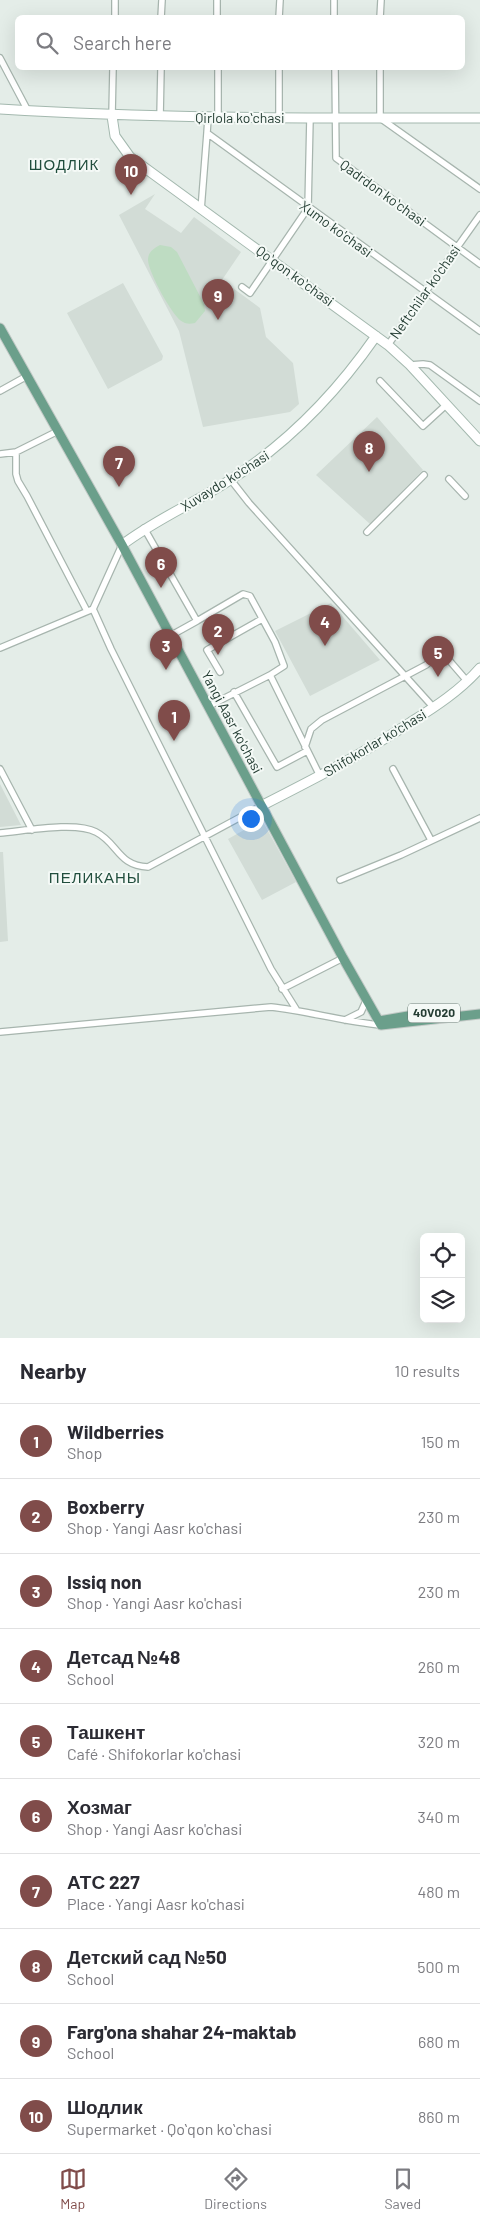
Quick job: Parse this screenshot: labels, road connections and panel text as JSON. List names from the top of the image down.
{
  "streets": {
    "main road": ["Yangi Aasr ko'chasi", "40V020"],
    "street": [
      "Qirlola koʻchasi",
      "Qadrdon koʻchasi",
      "Xumo ko'chasi",
      "Qoʻqon koʻchasi",
      "Neftchilar ko'chasi",
      "Xuvaydo ko'chasi",
      "Shifokorlar ko'chasi"
    ]
  },
  "crossings": [
    ["Qirlola koʻchasi", "Qadrdon koʻchasi"],
    ["Qirlola koʻchasi", "Qoʻqon koʻchasi"],
    ["Qadrdon koʻchasi", "Neftchilar ko'chasi"],
    ["Xumo ko'chasi", "Neftchilar ko'chasi"],
    ["Qoʻqon koʻchasi", "Neftchilar ko'chasi"],
    ["Qoʻqon koʻchasi", "Xuvaydo ko'chasi"],
    ["Xuvaydo ko'chasi", "Yangi Aasr ko'chasi"],
    ["Yangi Aasr ko'chasi", "Shifokorlar ko'chasi"],
    ["Yangi Aasr ko'chasi", "40V020"]
  ],
  "districts": ["ШОДЛИК", "ПЕЛИКАНЫ"],
  "page": {
    "search": "Search here",
    "pins": [
      "10",
      "9",
      "8",
      "7",
      "6",
      "4",
      "2",
      "3",
      "5",
      "1"
    ],
    "heading": ["Nearby", "10 results"],
    "list": [
      {
        "mark": "1",
        "name": "Wildberries",
        "note": "Shop",
        "value": "150 m"
      },
      {
        "mark": "2",
        "name": "Boxberry",
        "note": "Shop · Yangi Aasr ko'chasi",
        "value": "230 m"
      },
      {
        "mark": "3",
        "name": "Issiq non",
        "note": "Shop · Yangi Aasr ko'chasi",
        "value": "230 m"
      },
      {
        "mark": "4",
        "name": "Детсад №48",
        "note": "School",
        "value": "260 m"
      },
      {
        "mark": "5",
        "name": "Ташкент",
        "note": "Café · Shifokorlar ko'chasi",
        "value": "320 m"
      },
      {
        "mark": "6",
        "name": "Хозмаг",
        "note": "Shop · Yangi Aasr ko'chasi",
        "value": "340 m"
      },
      {
        "mark": "7",
        "name": "АТС 227",
        "note": "Place · Yangi Aasr ko'chasi",
        "value": "480 m"
      },
      {
        "mark": "8",
        "name": "Детский сад №50",
        "note": "School",
        "value": "500 m"
      },
      {
        "mark": "9",
        "name": "Farg'ona shahar 24-maktab",
        "note": "School",
        "value": "680 m"
      },
      {
        "mark": "10",
        "name": "Шодлик",
        "note": "Supermarket · Qoʻqon koʻchasi",
        "value": "860 m"
      }
    ],
    "nav": ["Map", "Directions", "Saved"]
  }
}
